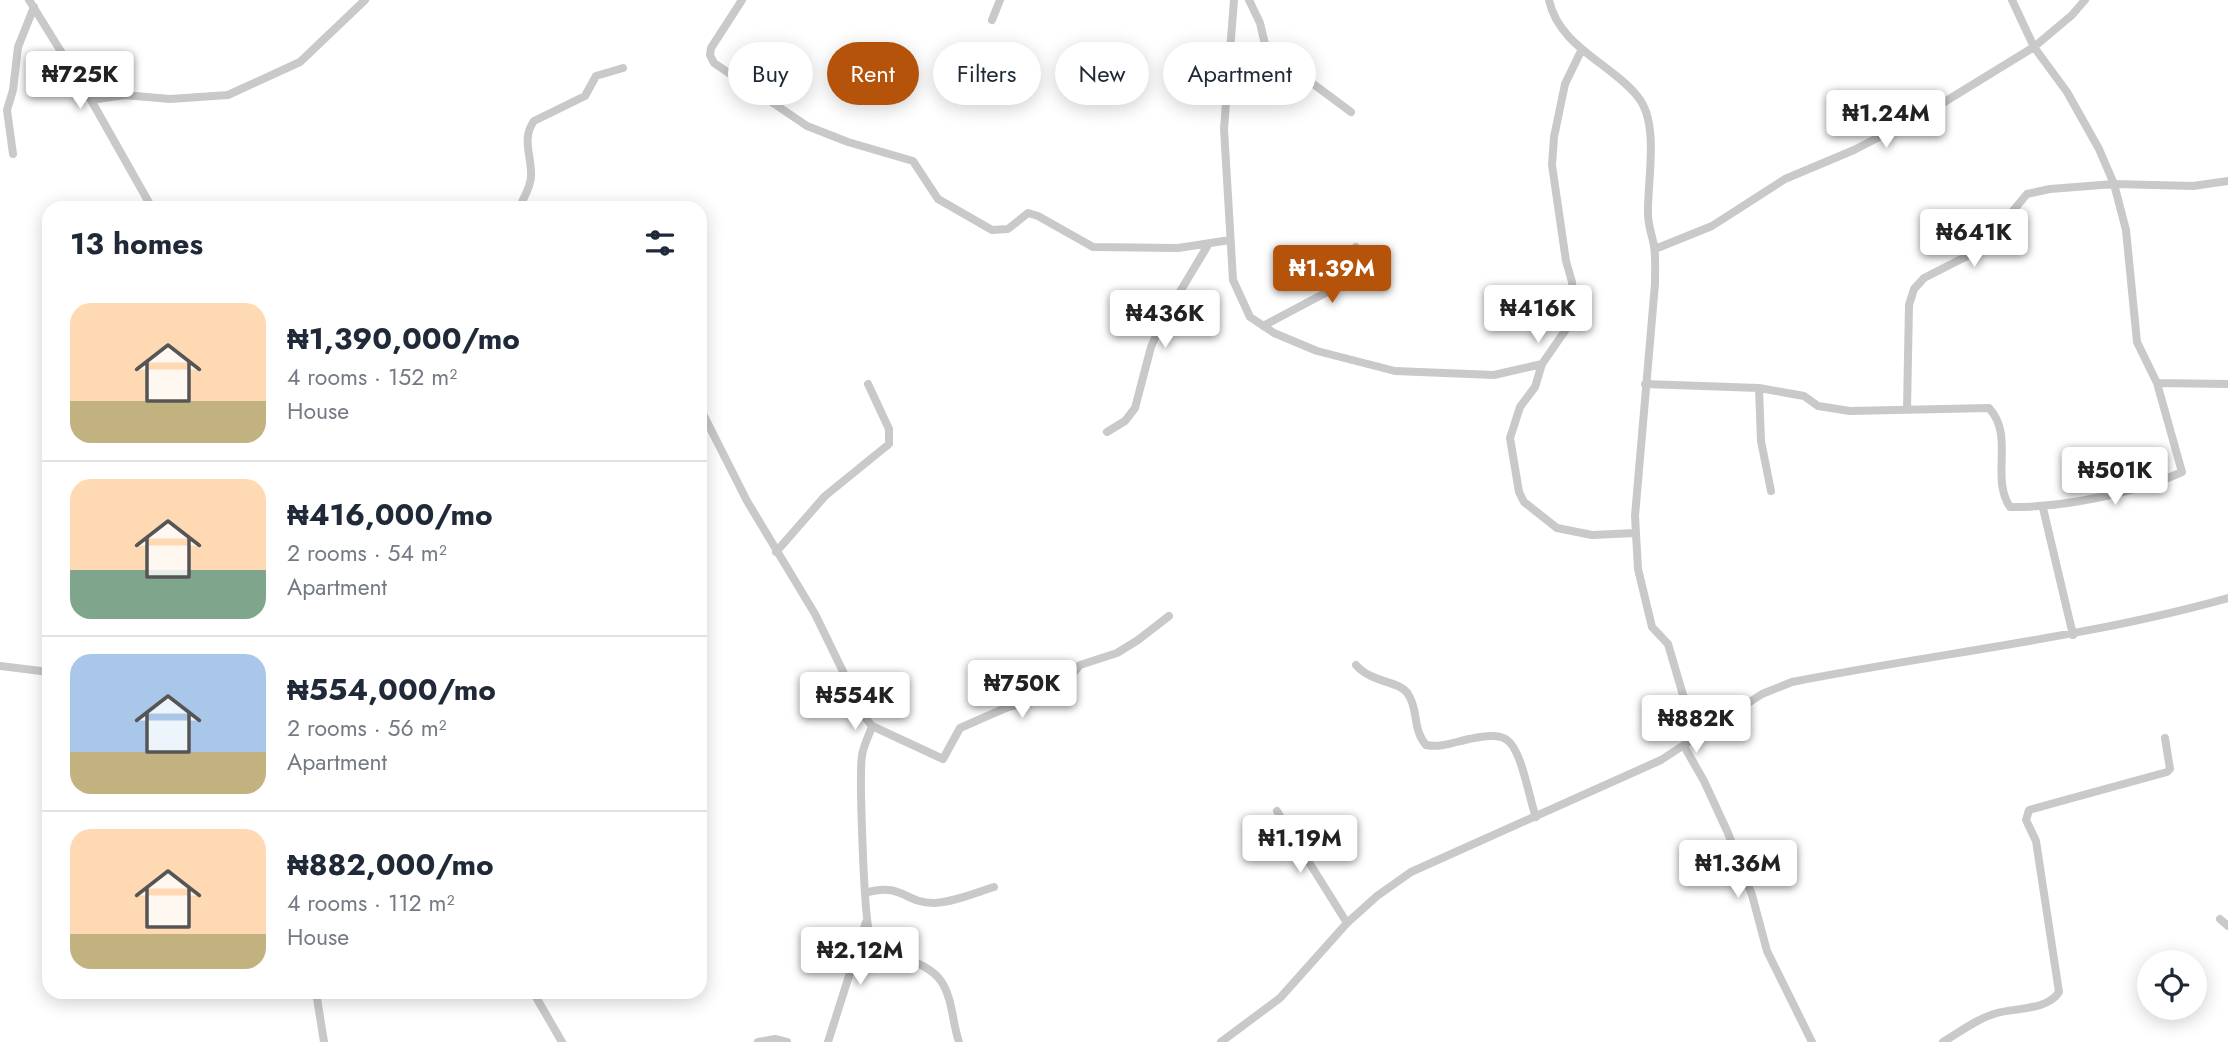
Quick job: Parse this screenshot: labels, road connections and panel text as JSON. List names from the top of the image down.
{
  "page": {
    "chip": [
      "Buy",
      "Rent",
      "Filters",
      "New",
      "Apartment"
    ],
    "price": [
      "₦725K",
      "₦1.24M",
      "₦641K",
      "₦1.39M",
      "₦416K",
      "₦436K",
      "₦501K",
      "₦750K",
      "₦554K",
      "₦882K",
      "₦1.19M",
      "₦1.36M",
      "₦2.12M"
    ],
    "heading": "13 homes",
    "list": [
      {
        "name": "₦1,390,000/mo",
        "note": "4 rooms · 152 m² · House"
      },
      {
        "name": "₦416,000/mo",
        "note": "2 rooms · 54 m² · Apartment"
      },
      {
        "name": "₦554,000/mo",
        "note": "2 rooms · 56 m² · Apartment"
      },
      {
        "name": "₦882,000/mo",
        "note": "4 rooms · 112 m² · House"
      }
    ]
  }
}
